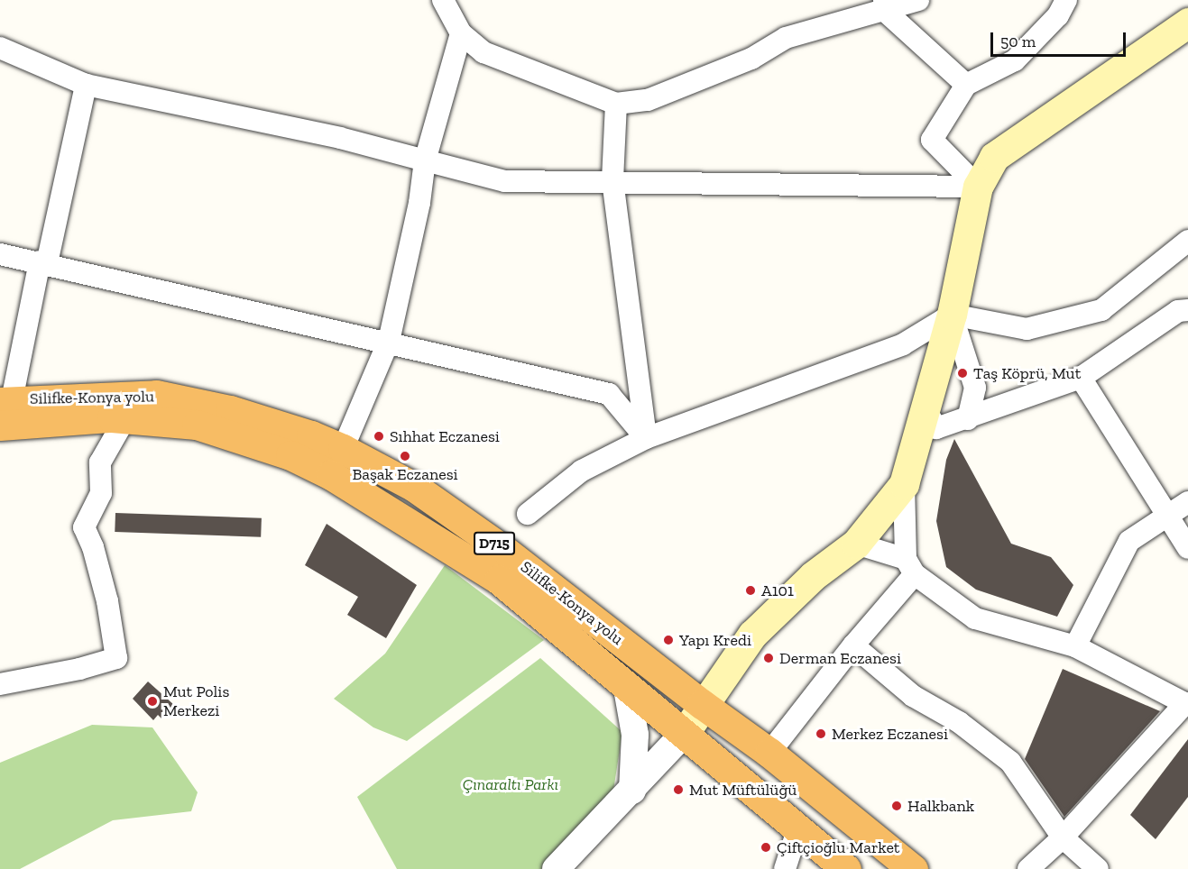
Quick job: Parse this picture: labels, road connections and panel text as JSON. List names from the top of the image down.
{
  "streets": {
    "highway": ["Silifke-Konya yolu", "D715"]
  },
  "parks": ["Çınaraltı Parkı"],
  "places": [
    "Taş Köprü, Mut",
    "Sıhhat Eczanesi",
    "Başak Eczanesi",
    "A101",
    "Yapı Kredi",
    "Derman Eczanesi",
    "Mut Polis Merkezi",
    "Merkez Eczanesi",
    "Mut Müftülüğü",
    "Halkbank",
    "Çiftçioğlu Market"
  ],
  "scale_bar": "50 m"
}
